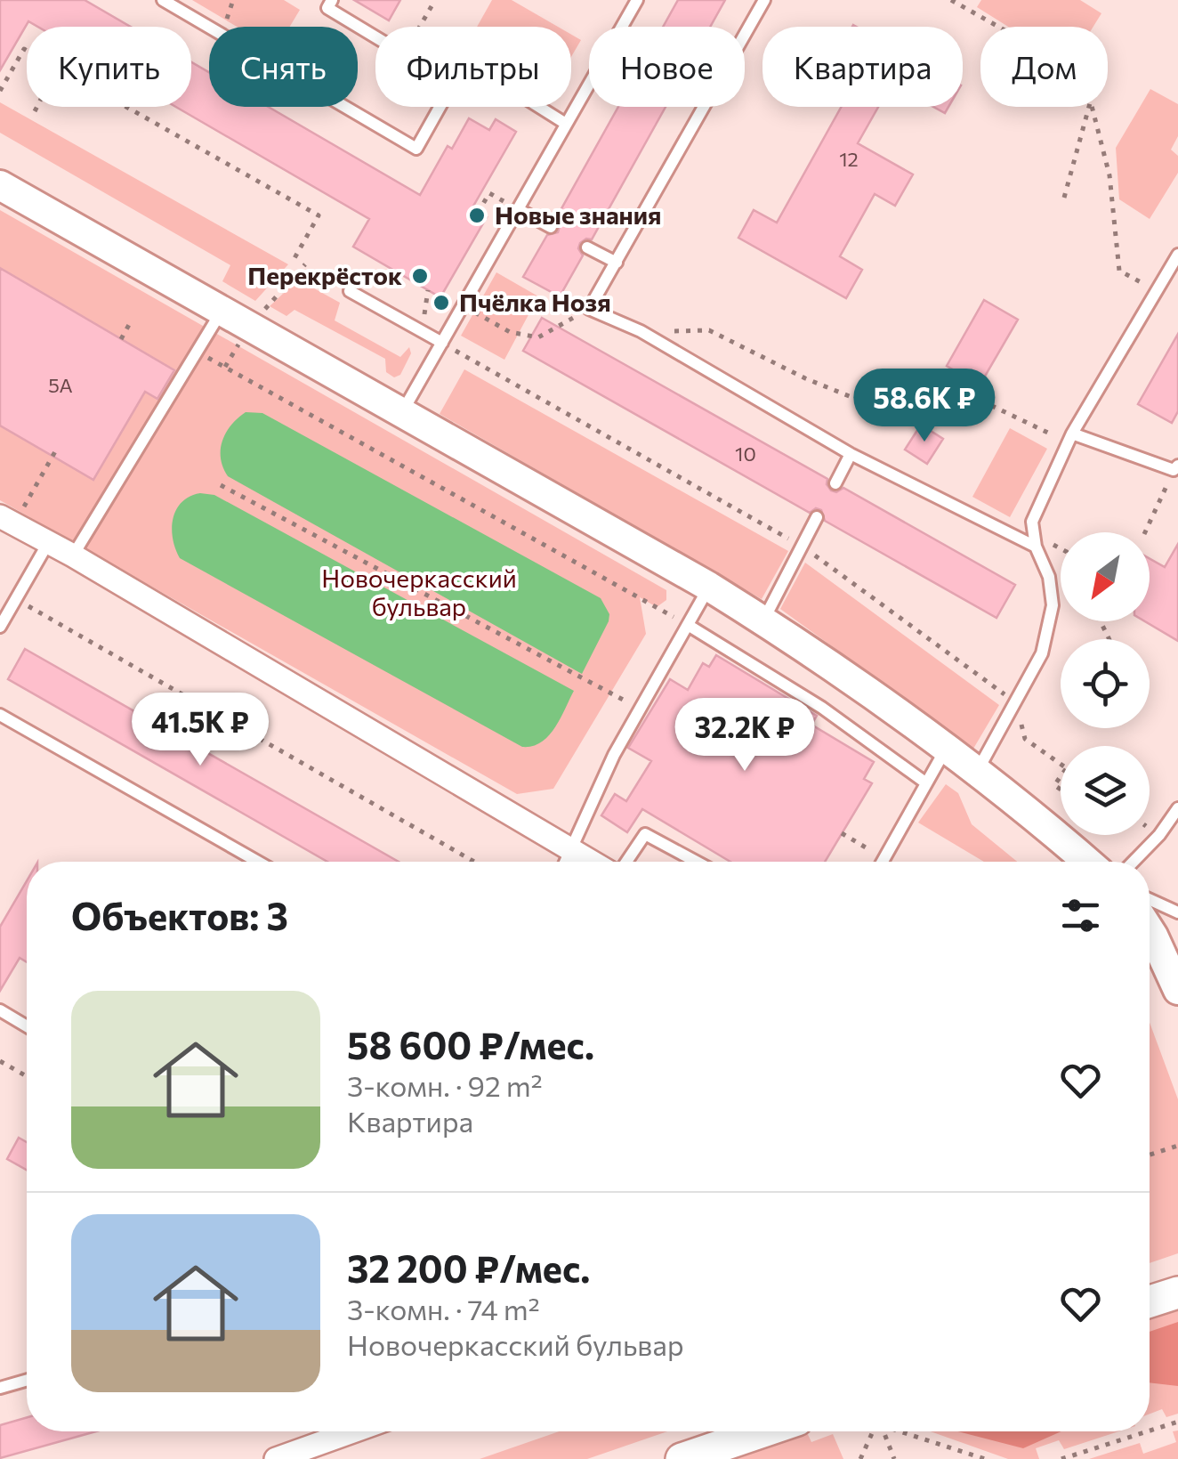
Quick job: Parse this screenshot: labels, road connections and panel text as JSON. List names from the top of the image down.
{
  "parks": ["Новочеркасский бульвар"],
  "places": ["Новые знания", "Перекрёсток", "Пчёлка Нозя"],
  "house_numbers": ["12", "5А", "10"],
  "north": "bottom left",
  "page": {
    "chip": [
      "Купить",
      "Снять",
      "Фильтры",
      "Новое",
      "Квартира",
      "Дом"
    ],
    "price": ["58.6K ₽", "41.5K ₽", "32.2K ₽"],
    "heading": "Объектов: 3",
    "list": [
      {
        "name": "58 600 ₽/мес.",
        "note": "3-комн. · 92 m² · Квартира"
      },
      {
        "name": "32 200 ₽/мес.",
        "note": "3-комн. · 74 m² · Новочеркасский бульвар"
      }
    ]
  }
}
